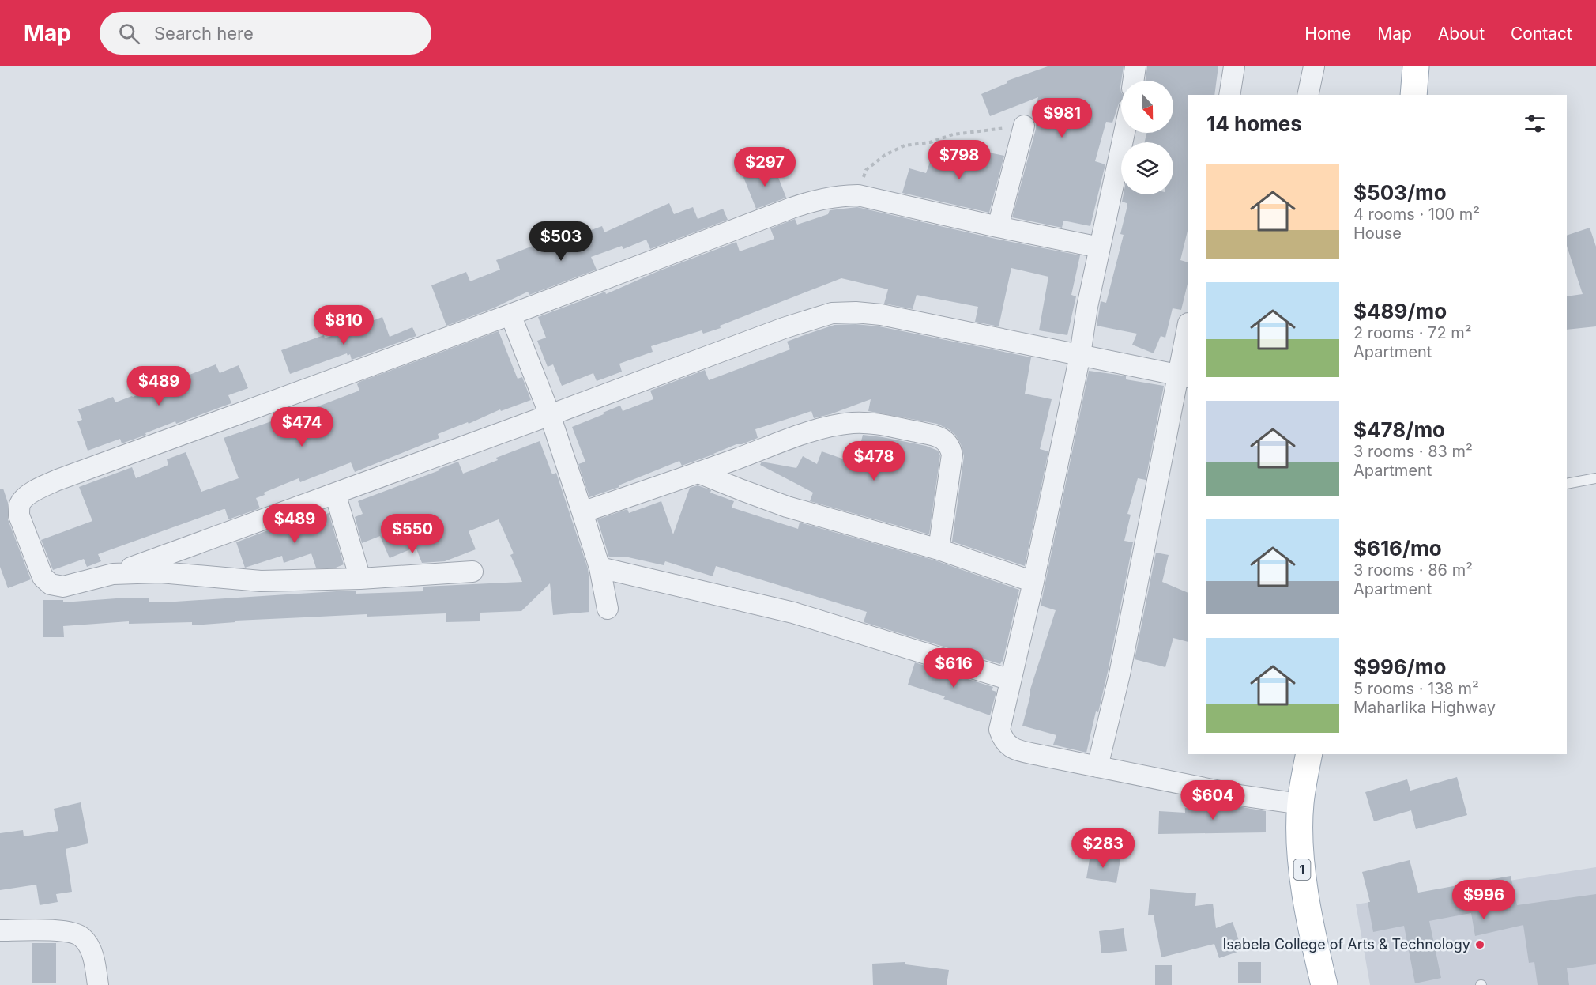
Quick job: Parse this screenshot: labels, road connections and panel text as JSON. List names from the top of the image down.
{
  "streets": {
    "main road": ["1"]
  },
  "places": ["Isabela College of Arts & Technology"],
  "north": "bottom",
  "page": {
    "header": "Map",
    "search": "Search here",
    "nav": [
      "Home",
      "Map",
      "About",
      "Contact"
    ],
    "heading": "14 homes",
    "price": [
      "$981",
      "$798",
      "$297",
      "$503",
      "$810",
      "$489",
      "$474",
      "$478",
      "$489",
      "$550",
      "$616",
      "$604",
      "$283",
      "$996"
    ],
    "list": [
      {
        "name": "$503/mo",
        "note": "4 rooms · 100 m² · House"
      },
      {
        "name": "$489/mo",
        "note": "2 rooms · 72 m² · Apartment"
      },
      {
        "name": "$478/mo",
        "note": "3 rooms · 83 m² · Apartment"
      },
      {
        "name": "$616/mo",
        "note": "3 rooms · 86 m² · Apartment"
      },
      {
        "name": "$996/mo",
        "note": "5 rooms · 138 m² · Maharlika Highway"
      }
    ]
  }
}
